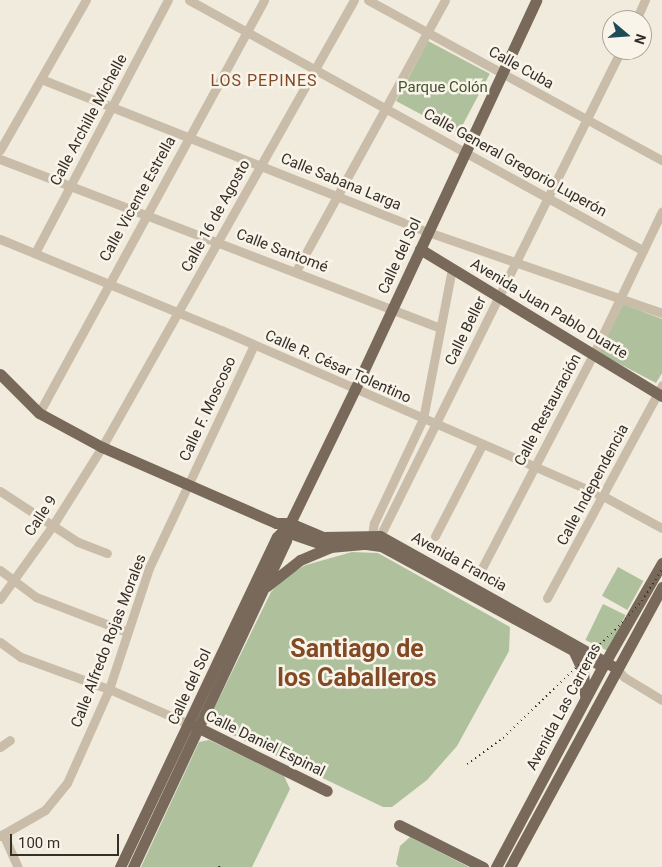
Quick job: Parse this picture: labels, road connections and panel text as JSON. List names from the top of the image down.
{
  "streets": {
    "main road": [
      "Calle del Sol",
      "Avenida Juan Pablo Duarte",
      "Avenida Francia",
      "Avenida Las Carreras",
      "Calle Daniel Espinal"
    ],
    "street": [
      "Calle Cuba",
      "Calle Archille Michelle",
      "Calle General Gregorio Luperón",
      "Calle Sabana Larga",
      "Calle Vicente Estrella",
      "Calle 16 de Agosto",
      "Calle Santomé",
      "Calle Beller",
      "Calle R. César Tolentino",
      "Calle F. Moscoso",
      "Calle Restauración",
      "Calle Independencia",
      "Calle 9",
      "Calle Alfredo Rojas Morales"
    ]
  },
  "crossings": [
    ["Calle Cuba", "Calle del Sol"],
    ["Calle Cuba", "Calle Beller"],
    ["Calle Archille Michelle", "Calle Sabana Larga"],
    ["Calle Archille Michelle", "Calle Santomé"],
    ["Calle Archille Michelle", "Calle R. César Tolentino"],
    ["Calle General Gregorio Luperón", "Calle Vicente Estrella"],
    ["Calle General Gregorio Luperón", "Calle 16 de Agosto"],
    ["Calle General Gregorio Luperón", "Calle del Sol"],
    ["Calle General Gregorio Luperón", "Calle Beller"],
    ["Calle General Gregorio Luperón", "Calle Restauración"],
    ["Calle Sabana Larga", "Calle Vicente Estrella"],
    ["Calle Sabana Larga", "Calle 16 de Agosto"],
    ["Calle Sabana Larga", "Calle del Sol"],
    ["Calle Sabana Larga", "Calle Beller"],
    ["Calle Sabana Larga", "Calle Restauración"],
    ["Calle Vicente Estrella", "Calle Santomé"],
    ["Calle Vicente Estrella", "Calle R. César Tolentino"],
    ["Calle 16 de Agosto", "Calle Santomé"],
    ["Calle 16 de Agosto", "Calle R. César Tolentino"],
    ["Calle 16 de Agosto", "Calle 9"],
    ["Calle Santomé", "Calle del Sol"],
    ["Calle del Sol", "Avenida Juan Pablo Duarte"],
    ["Calle del Sol", "Calle R. César Tolentino"],
    ["Calle del Sol", "Calle Daniel Espinal"],
    ["Avenida Juan Pablo Duarte", "Calle Beller"],
    ["Avenida Juan Pablo Duarte", "Calle Restauración"],
    ["Avenida Juan Pablo Duarte", "Calle Independencia"],
    ["Calle Beller", "Calle R. César Tolentino"],
    ["Calle Beller", "Avenida Francia"],
    ["Calle R. César Tolentino", "Calle F. Moscoso"],
    ["Calle R. César Tolentino", "Calle Restauración"],
    ["Calle R. César Tolentino", "Calle Independencia"],
    ["Calle F. Moscoso", "Calle Alfredo Rojas Morales"],
    ["Avenida Francia", "Avenida Las Carreras"]
  ],
  "districts": ["LOS PEPINES", "Santiago de los Caballeros"],
  "parks": ["Parque Colón"],
  "scale_bar": "100 m",
  "north": "right"
}
